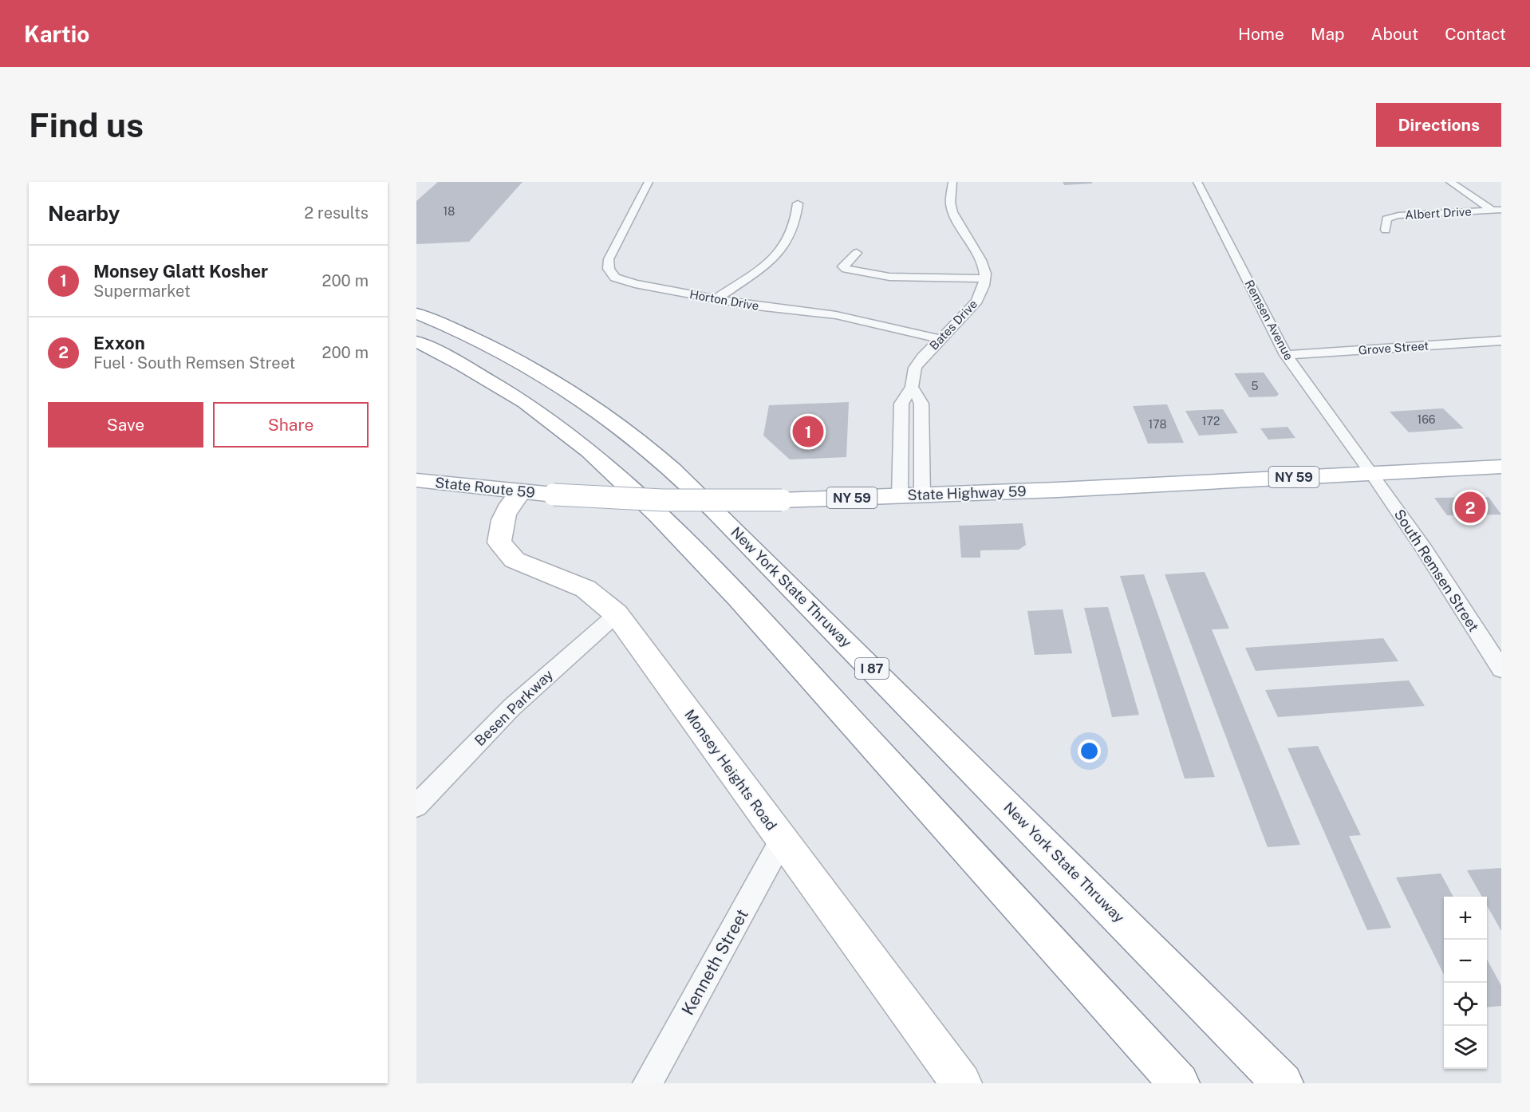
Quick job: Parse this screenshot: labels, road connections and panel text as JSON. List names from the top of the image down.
{
  "streets": {
    "main road": [
      "NY 59",
      "State Route 59",
      "State Highway 59",
      "New York State Thruway",
      "I 87",
      "Monsey Heights Road"
    ],
    "street": [
      "Albert Drive",
      "Horton Drive",
      "Remsen Avenue",
      "Bates Drive",
      "Grove Street",
      "South Remsen Street",
      "Besen Parkway",
      "Kenneth Street"
    ]
  },
  "crossings": [
    ["Horton Drive", "Bates Drive"],
    ["Remsen Avenue", "Grove Street"],
    ["Remsen Avenue", "NY 59"],
    ["Remsen Avenue", "State Highway 59"],
    ["Remsen Avenue", "South Remsen Street"],
    ["Bates Drive", "State Highway 59"],
    ["NY 59", "State Highway 59"],
    ["NY 59", "South Remsen Street"],
    ["State Route 59", "State Highway 59"],
    ["State Route 59", "Monsey Heights Road"],
    ["State Highway 59", "South Remsen Street"],
    ["Besen Parkway", "Monsey Heights Road"],
    ["Monsey Heights Road", "Kenneth Street"]
  ],
  "house_numbers": [
    "18",
    "5",
    "166",
    "172",
    "178"
  ],
  "page": {
    "header": "Kartio",
    "nav": [
      "Home",
      "Map",
      "About",
      "Contact"
    ],
    "buttons": [
      "Directions",
      ["Save", "Share"]
    ],
    "title": "Find us",
    "heading": ["Nearby", "2 results"],
    "list": [
      {
        "mark": "1",
        "name": "Monsey Glatt Kosher",
        "note": "Supermarket",
        "value": "200 m"
      },
      {
        "mark": "2",
        "name": "Exxon",
        "note": "Fuel · South Remsen Street",
        "value": "200 m"
      }
    ],
    "pins": ["1", "2"],
    "map_buttons": ["+", "−"]
  }
}
